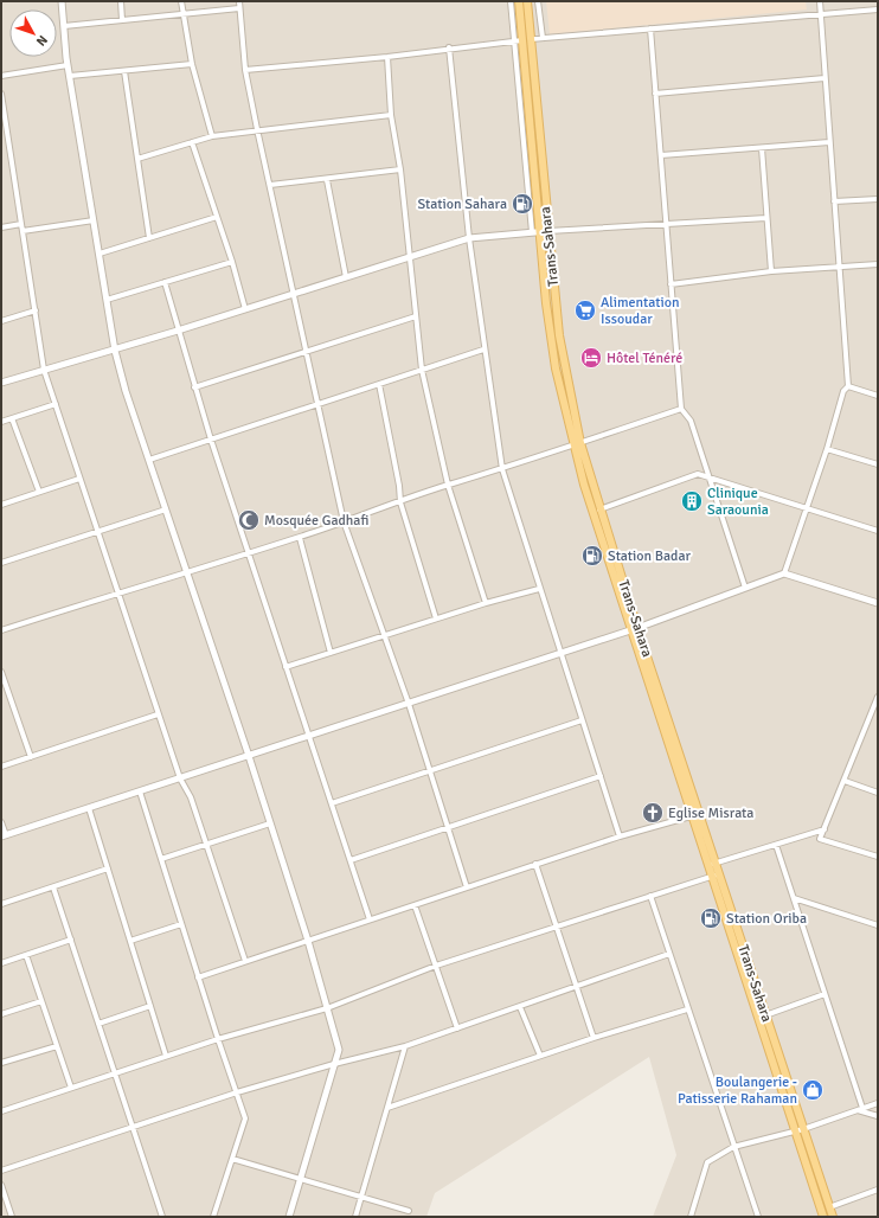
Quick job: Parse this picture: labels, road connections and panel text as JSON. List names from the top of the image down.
{
  "streets": {
    "main road": ["Trans-Sahara"]
  },
  "places": {
    "fuel station": ["Station Sahara", "Station Badar", "Station Oriba"],
    "supermarket": ["Alimentation Issoudar"],
    "hotel": ["Hôtel Ténéré"],
    "building": ["Clinique Saraounia"],
    "mosque": ["Mosquée Gadhafi"],
    "church": ["Eglise Misrata"],
    "shop": ["Boulangerie - Patisserie Rahaman"]
  },
  "north": "bottom right"
}
